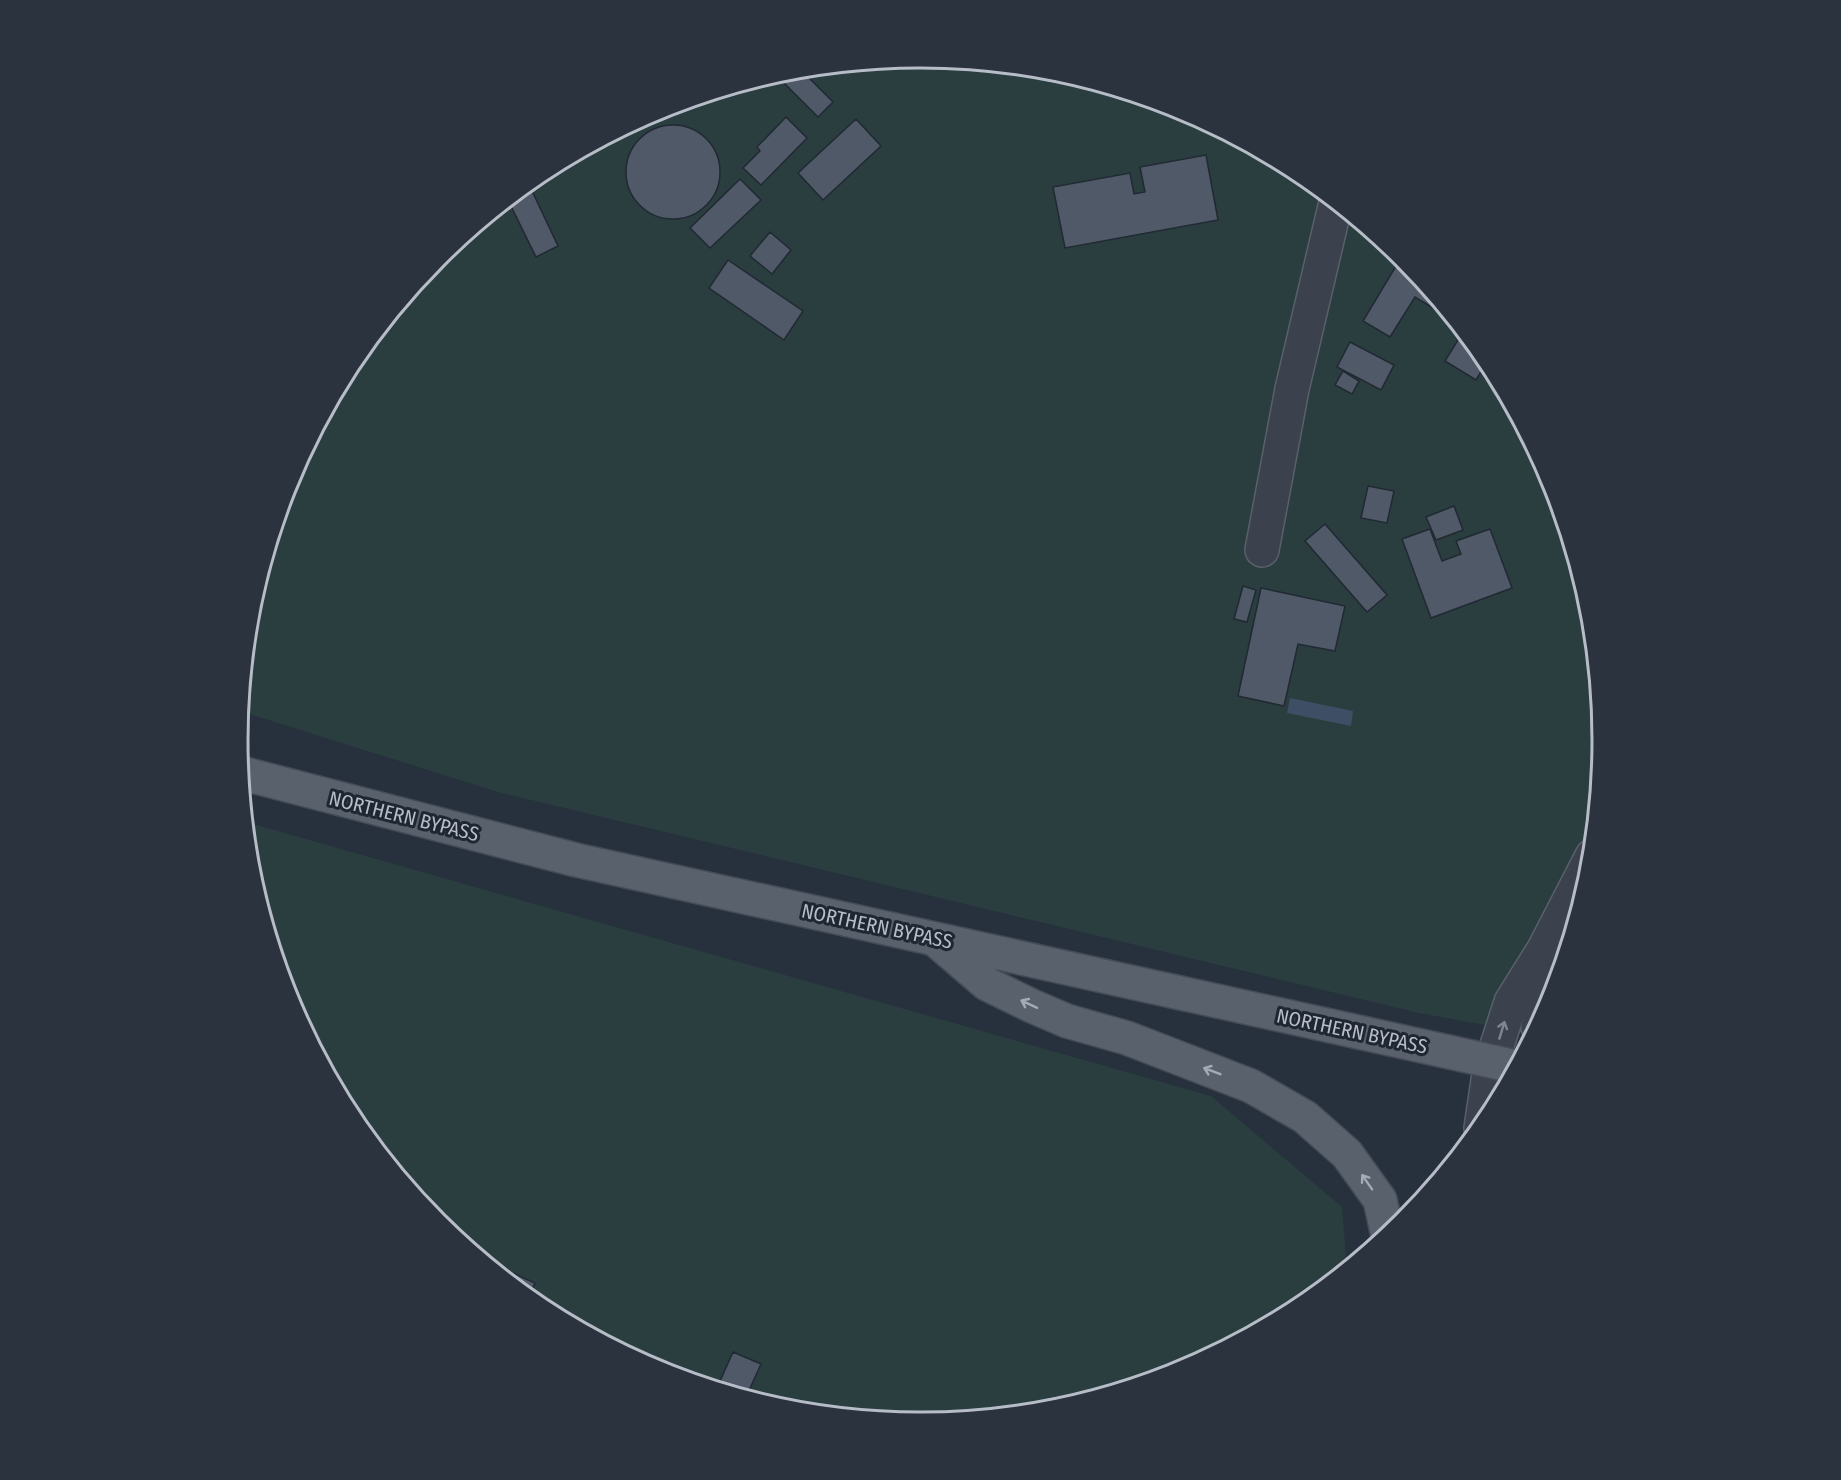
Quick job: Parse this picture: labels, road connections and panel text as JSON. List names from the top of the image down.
{
  "streets": {
    "main road": ["NORTHERN BYPASS"]
  }
}
